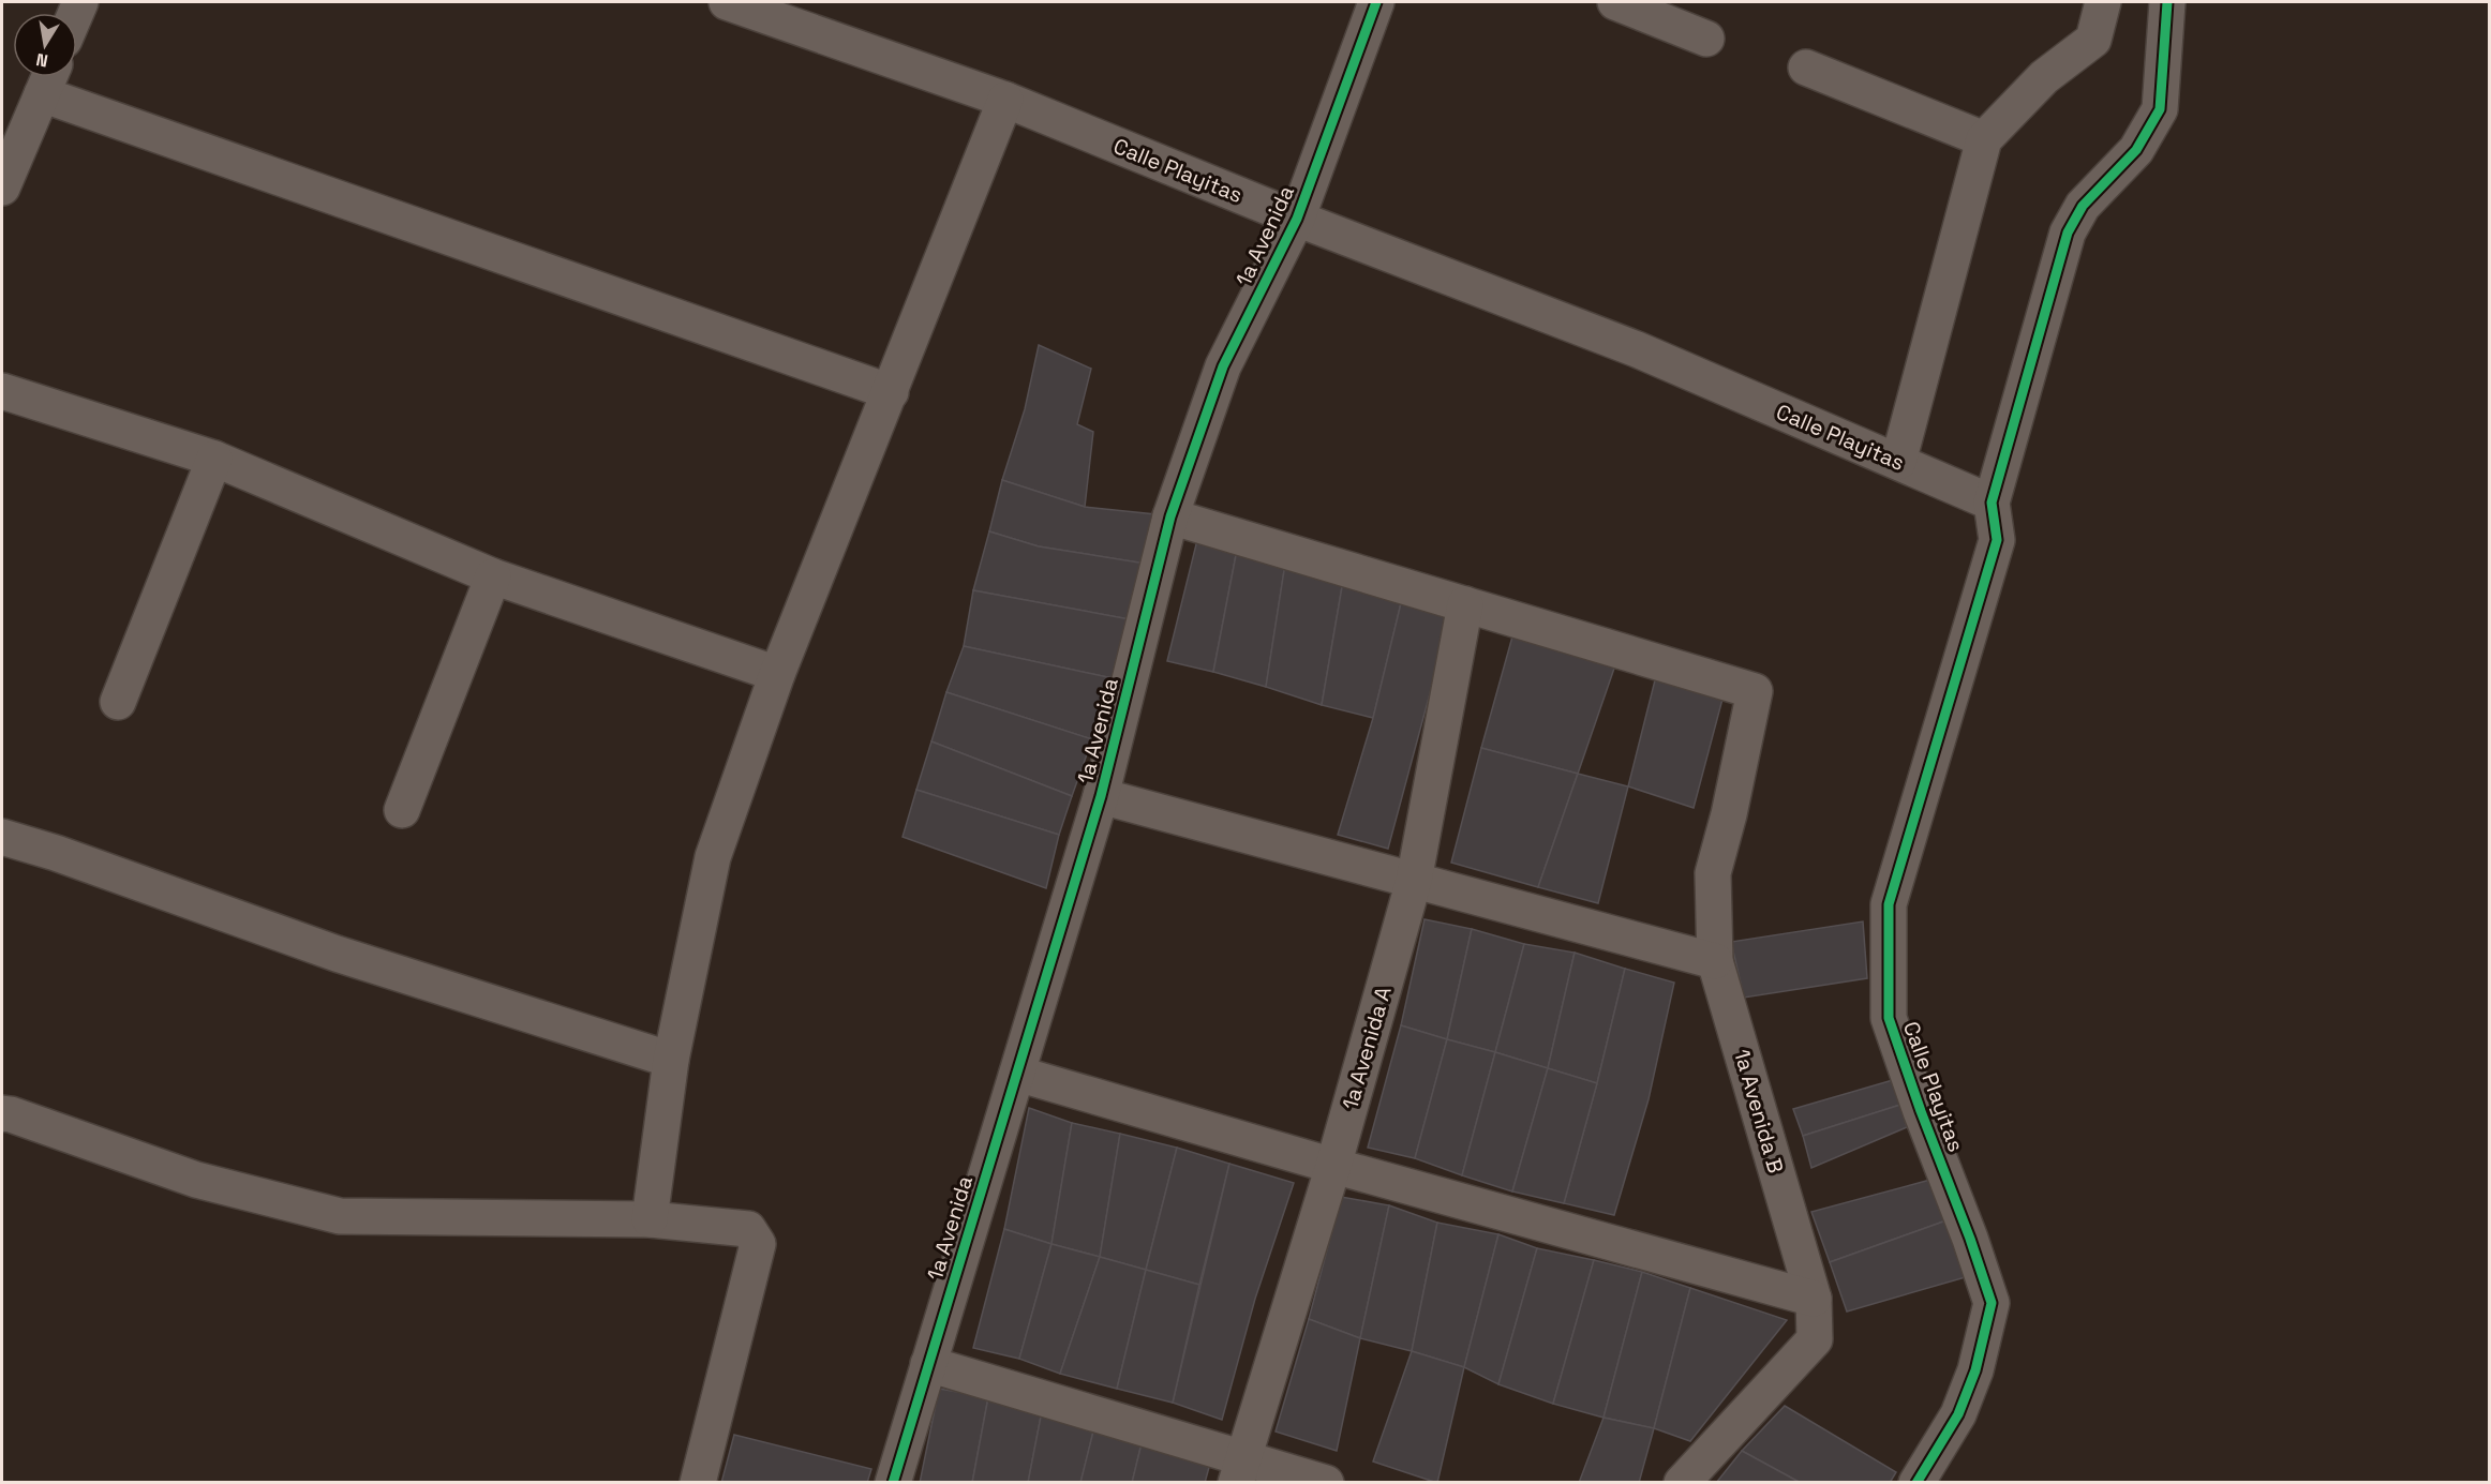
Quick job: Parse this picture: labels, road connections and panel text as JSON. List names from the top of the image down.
{
  "streets": {
    "street": [
      "Calle Playitas",
      "1a Avenida",
      "1a Avenida A",
      "1a Avenida B"
    ]
  },
  "crossings": [
    ["Calle Playitas", "1a Avenida"],
    ["1a Avenida A", "1a Avenida B"]
  ],
  "north": "bottom"
}
